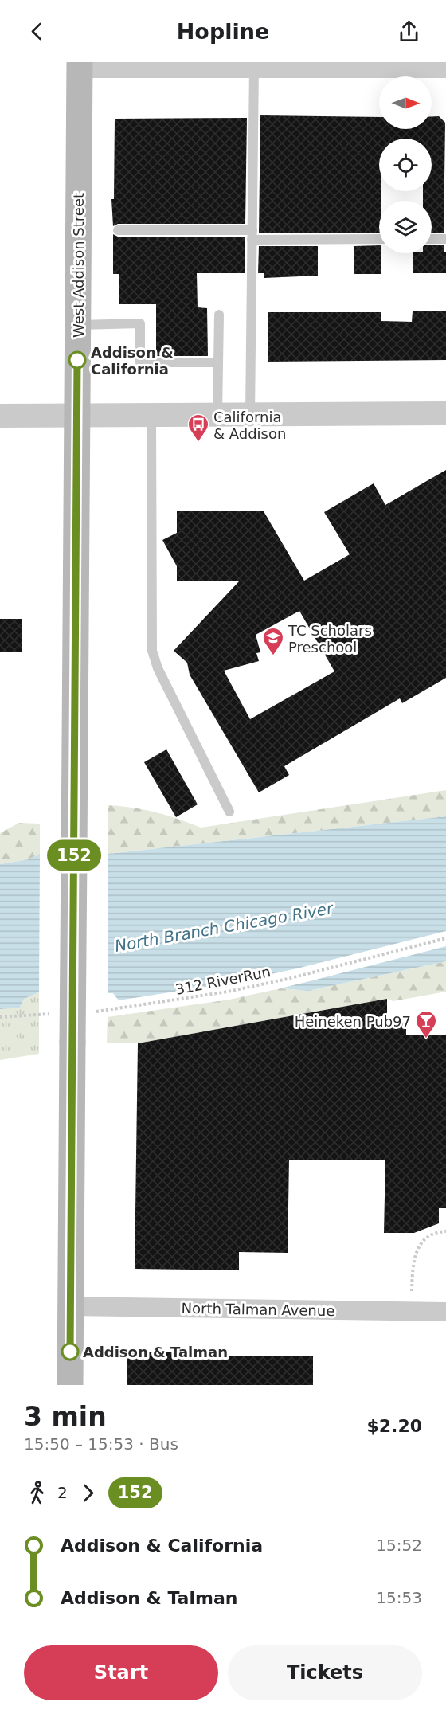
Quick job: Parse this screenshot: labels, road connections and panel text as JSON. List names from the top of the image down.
{
  "streets": {
    "main road": ["West Addison Street"],
    "street": ["North Talman Avenue"],
    "path": ["312 RiverRun"]
  },
  "crossings": [
    ["West Addison Street", "North Talman Avenue"]
  ],
  "water": ["North Branch Chicago River"],
  "places": {
    "other": ["Addison & California", "Addison & Talman"],
    "bus stop": ["California & Addison"],
    "school or university": ["TC Scholars Preschool"],
    "bar": ["Heineken Pub97"]
  },
  "lines": ["bus line 152"],
  "north": "right",
  "page": {
    "header": "Hopline",
    "on_map": "152",
    "heading": ["3 min", "15:50 – 15:53 · Bus", "$2.20"],
    "legs": ["2", "152"],
    "list": [
      {
        "name": "Addison & California",
        "value": "15:52"
      },
      {
        "name": "Addison & Talman",
        "value": "15:53"
      }
    ],
    "buttons": ["Start", "Tickets"]
  }
}
